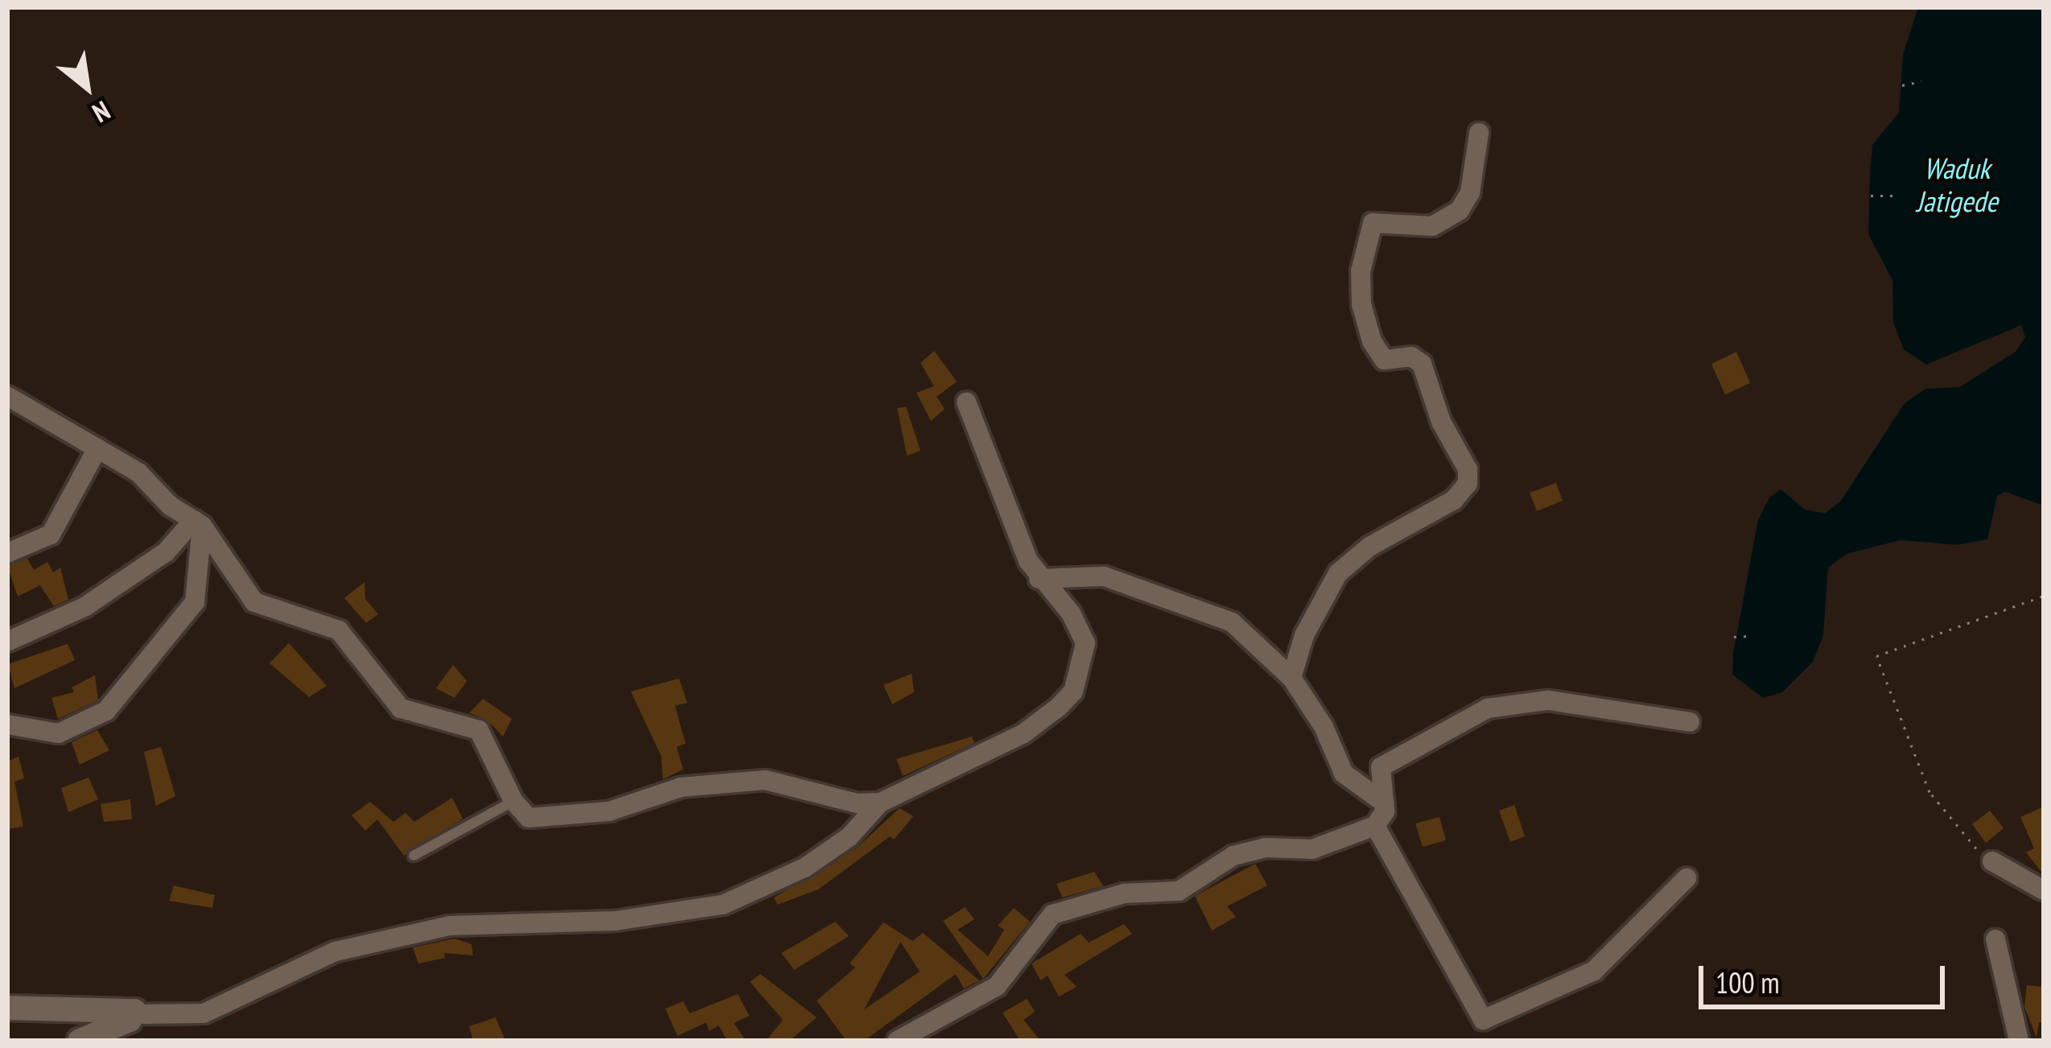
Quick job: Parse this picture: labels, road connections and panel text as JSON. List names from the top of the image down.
{
  "water": ["Waduk Jatigede"],
  "scale_bar": "100 m",
  "north": "bottom right"
}
